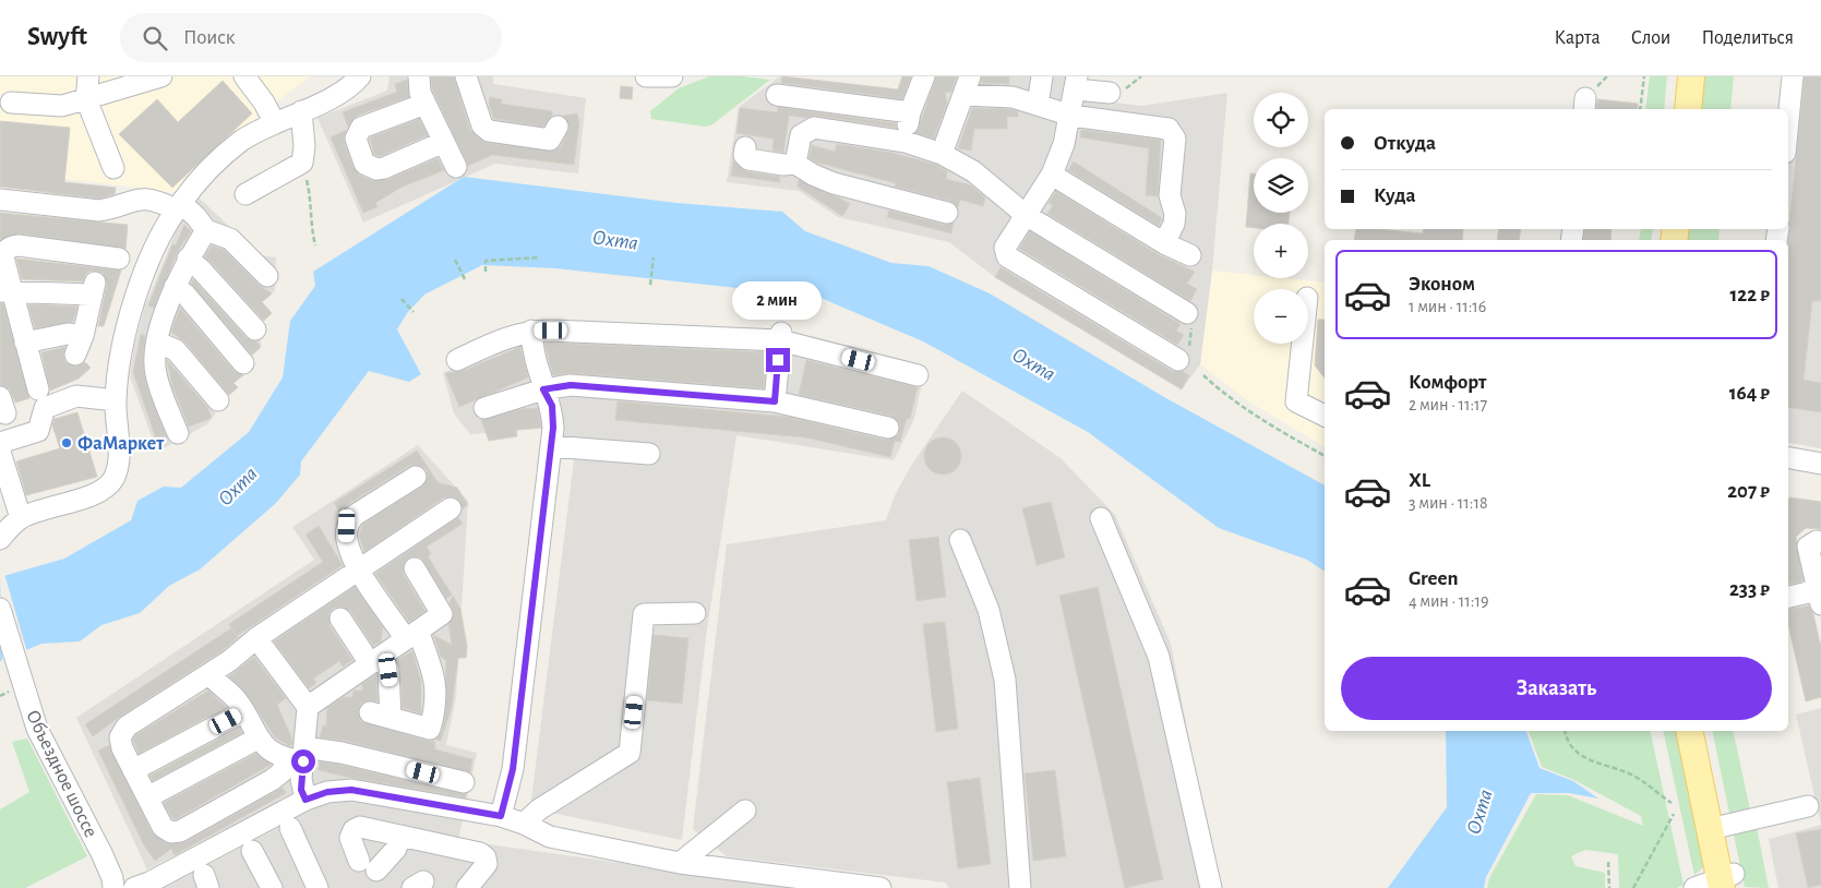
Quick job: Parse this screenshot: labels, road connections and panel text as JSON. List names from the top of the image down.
{
  "streets": {
    "street": ["Объездное шоссе"]
  },
  "water": ["Охта"],
  "places": ["ФаМаркет"],
  "page": {
    "header": "Swyft",
    "search": "Поиск",
    "nav": ["Карта", "Слои", "Поделиться"],
    "map_buttons": ["+", "−"],
    "banner": ["Откуда", "Куда"],
    "list": [
      {
        "name": "Эконом",
        "note": "1 мин · 11:16",
        "value": "122 ₽"
      },
      {
        "name": "Комфорт",
        "note": "2 мин · 11:17",
        "value": "164 ₽"
      },
      {
        "name": "XL",
        "note": "3 мин · 11:18",
        "value": "207 ₽"
      },
      {
        "name": "Green",
        "note": "4 мин · 11:19",
        "value": "233 ₽"
      }
    ],
    "bubble": "2 мин",
    "buttons": "Заказать"
  }
}
